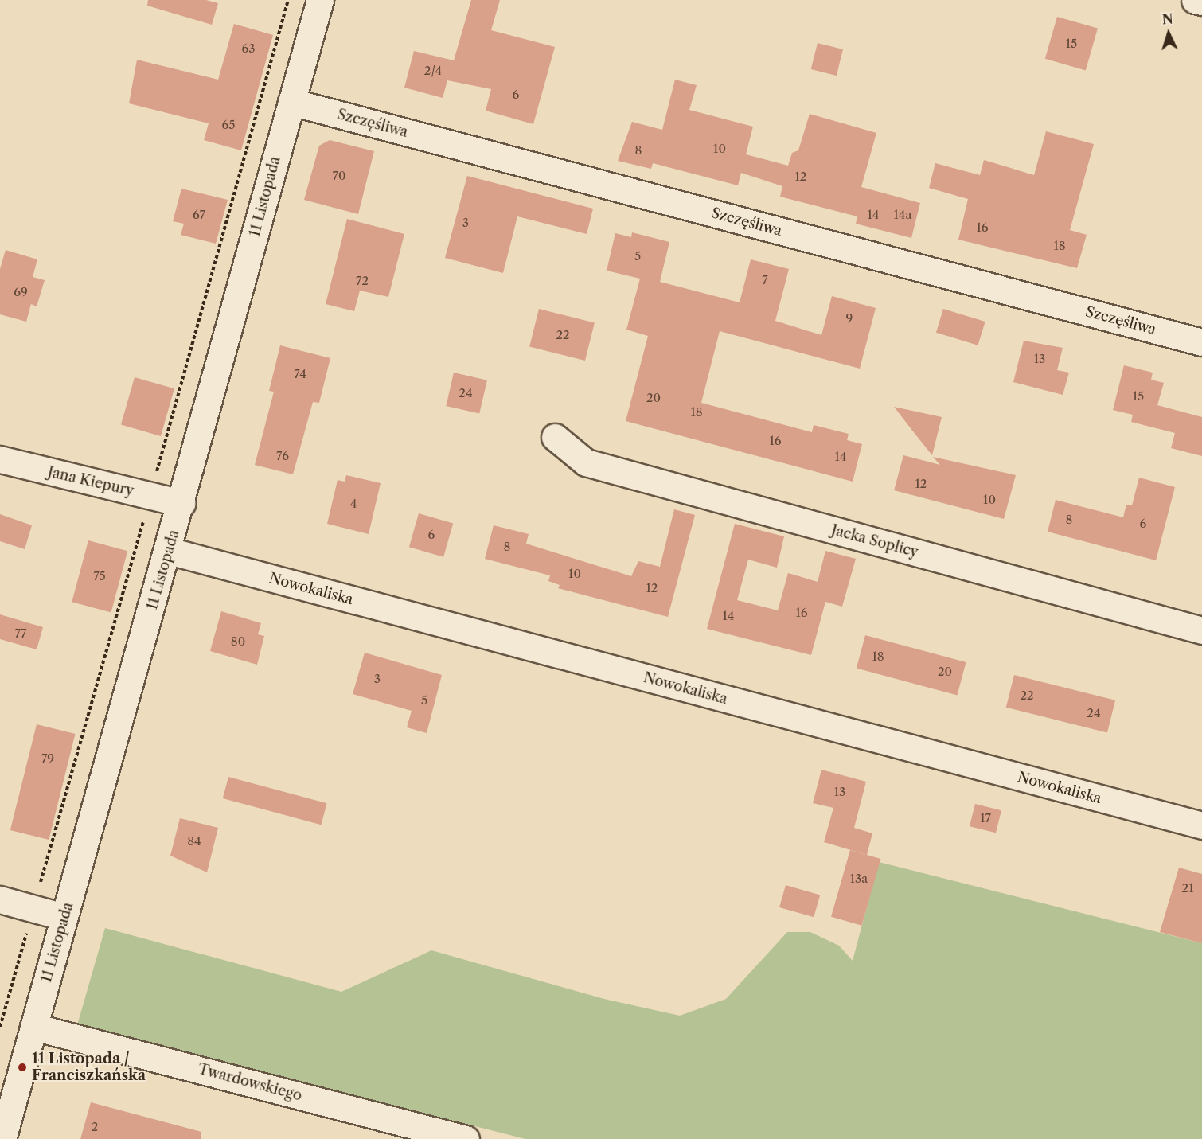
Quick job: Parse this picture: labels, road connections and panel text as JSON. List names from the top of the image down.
{
  "streets": {
    "street": [
      "Szczęśliwa",
      "11 Listopada",
      "Jana Kiepury",
      "Jacka Soplicy",
      "Nowokaliska",
      "Twardowskiego"
    ]
  },
  "crossings": [
    ["Szczęśliwa", "11 Listopada"],
    ["11 Listopada", "Jana Kiepury"],
    ["11 Listopada", "Nowokaliska"],
    ["11 Listopada", "Twardowskiego"]
  ],
  "places": ["11 Listopada / Franciszkańska"],
  "house_numbers": [
    "15",
    "63",
    "2/4",
    "6",
    "65",
    "10",
    "8",
    "70",
    "12",
    "67",
    "14",
    "14a",
    "3",
    "16",
    "18",
    "5",
    "7",
    "72",
    "69",
    "9",
    "22",
    "13",
    "74",
    "24",
    "15",
    "20",
    "18",
    "16",
    "76",
    "14",
    "12",
    "10",
    "4",
    "8",
    "6",
    "6",
    "8",
    "10",
    "75",
    "12",
    "16",
    "14",
    "77",
    "80",
    "18",
    "20",
    "3",
    "22",
    "5",
    "24",
    "79",
    "13",
    "17",
    "84",
    "13a",
    "21",
    "2"
  ],
  "north": "top"
}
